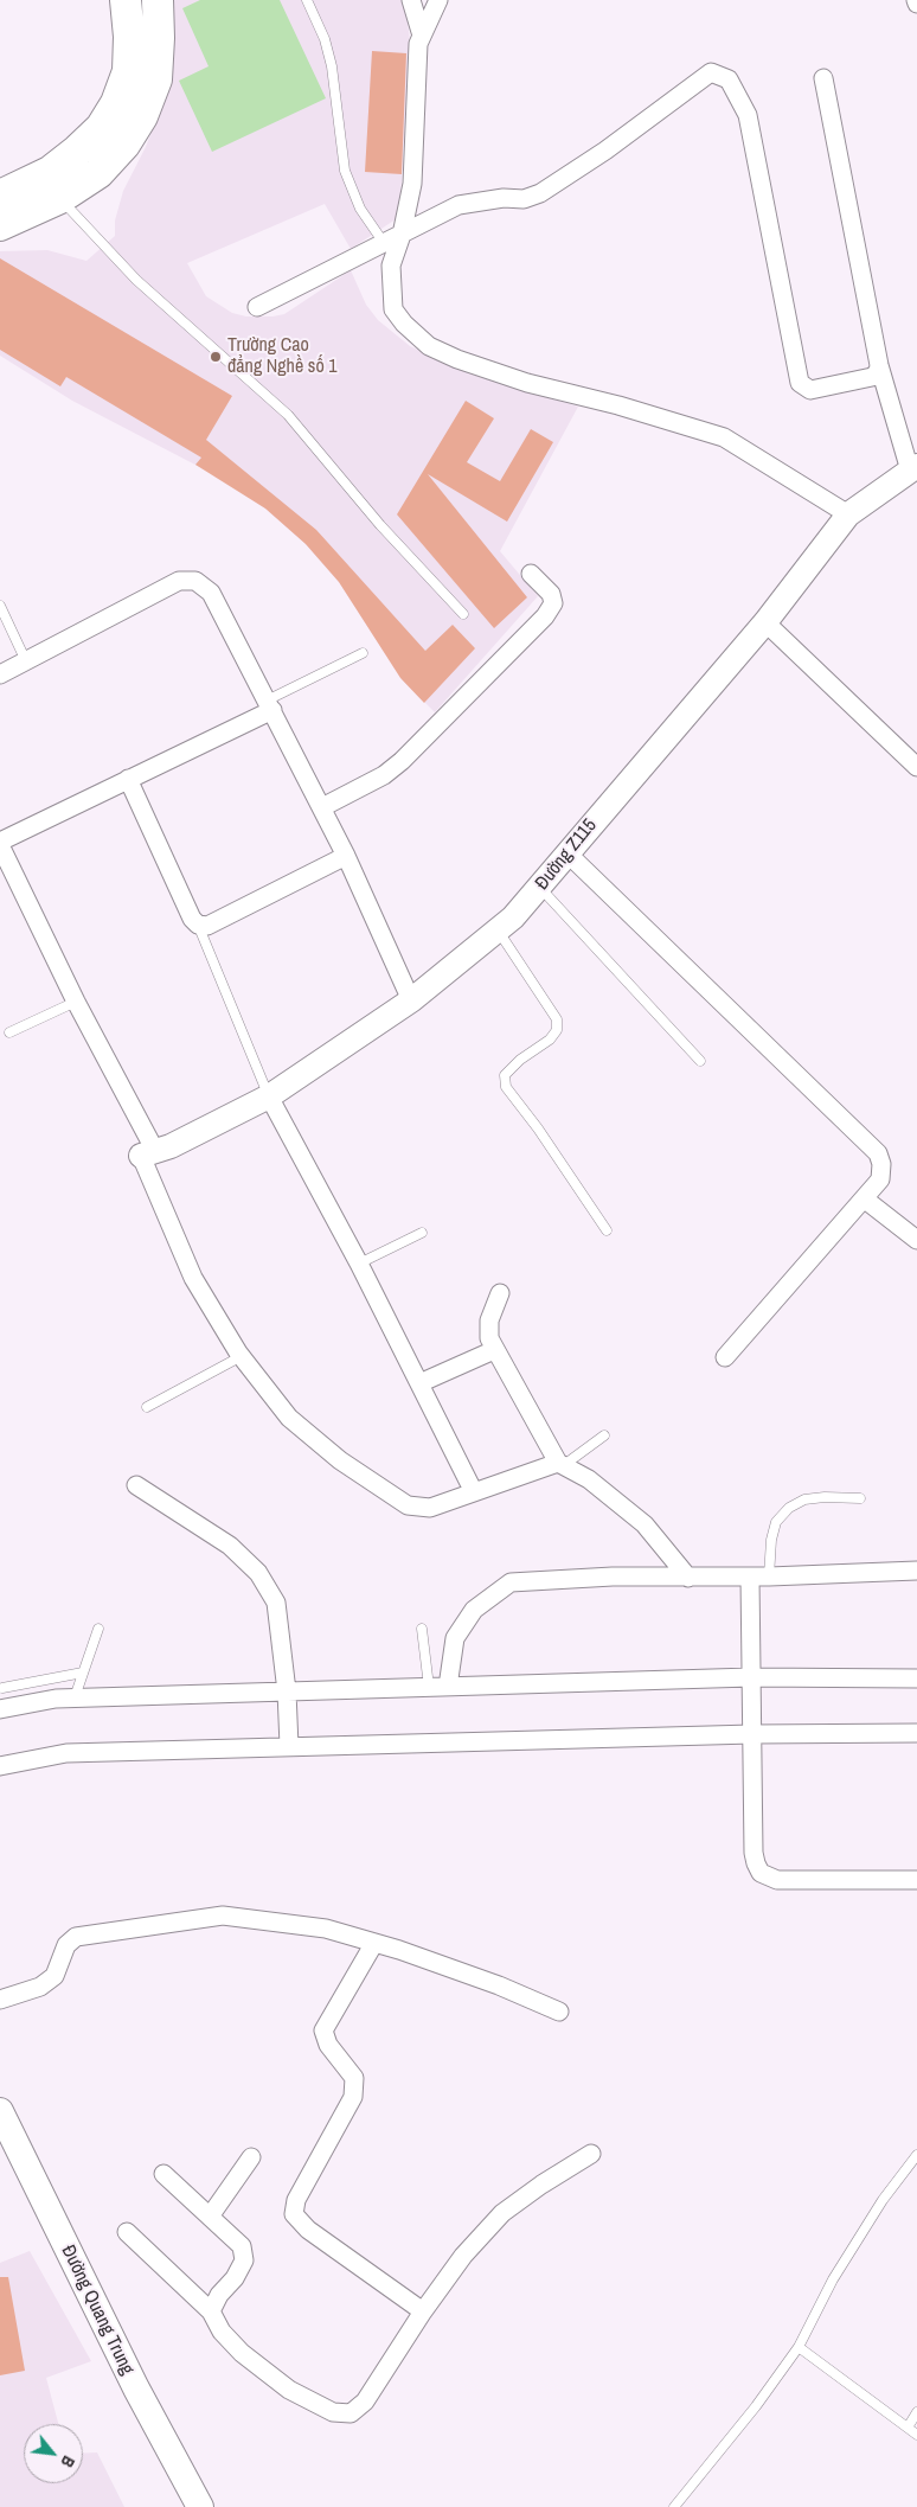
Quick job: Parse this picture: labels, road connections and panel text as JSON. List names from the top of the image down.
{
  "streets": {
    "main road": ["Đường Quang Trung"],
    "street": ["Đường Z115"]
  },
  "places": ["Trường Cao đẳng Nghề số 1"],
  "north": "bottom right"
}
